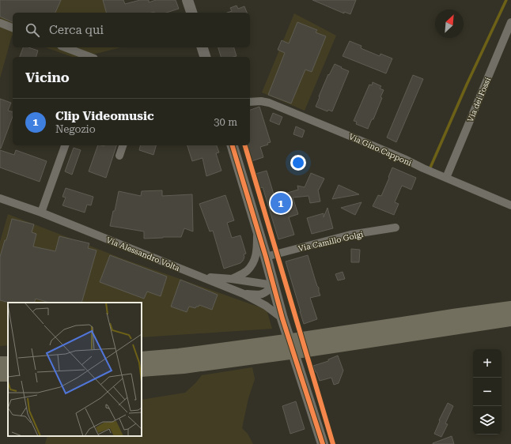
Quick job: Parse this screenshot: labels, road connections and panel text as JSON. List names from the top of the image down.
{
  "streets": {
    "street": [
      "Via dei Fossi",
      "Via Gino Capponi",
      "Via Camillo Golgi",
      "Via Alessandro Volta"
    ]
  },
  "crossings": [
    ["Via dei Fossi", "Via Gino Capponi"]
  ],
  "north": "top right",
  "page": {
    "search": "Cerca qui",
    "heading": "Vicino",
    "list": [
      {
        "mark": "1",
        "name": "Clip Videomusic",
        "note": "Negozio",
        "value": "30 m"
      }
    ],
    "pins": "1",
    "map_buttons": ["+", "−"]
  }
}
